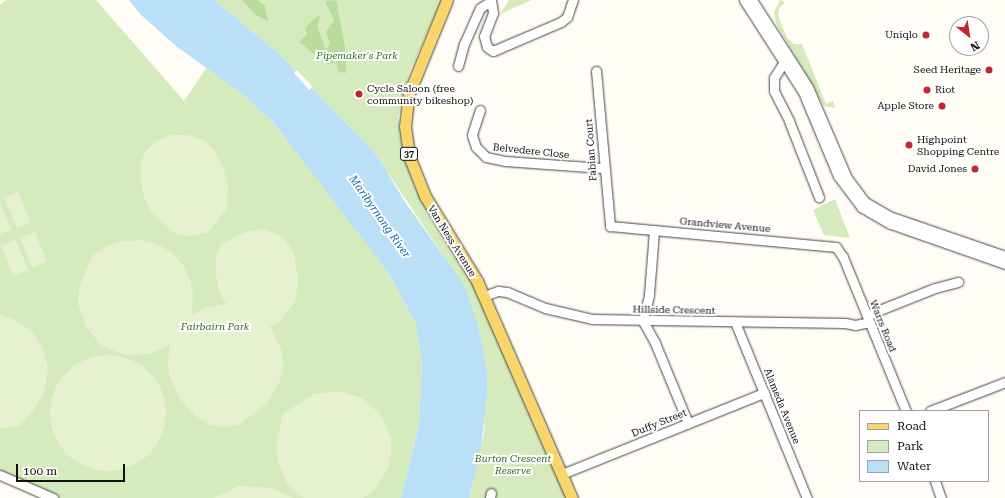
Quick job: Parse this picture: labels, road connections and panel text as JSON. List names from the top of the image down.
{
  "streets": {
    "main road": ["37", "Van Ness Avenue"],
    "street": [
      "Fabian Court",
      "Belvedere Close",
      "Grandview Avenue",
      "Hillside Crescent",
      "Warrs Road",
      "Alameda Avenue",
      "Duffy Street"
    ]
  },
  "crossings": [
    ["Fabian Court", "Belvedere Close"],
    ["Fabian Court", "Grandview Avenue"],
    ["Grandview Avenue", "Warrs Road"],
    ["Van Ness Avenue", "Hillside Crescent"],
    ["Van Ness Avenue", "Duffy Street"],
    ["Hillside Crescent", "Warrs Road"],
    ["Hillside Crescent", "Alameda Avenue"],
    ["Alameda Avenue", "Duffy Street"]
  ],
  "water": ["Maribyrnong River"],
  "parks": ["Pipemaker's Park", "Fairbairn Park", "Burton Crescent Reserve"],
  "places": [
    "Uniqlo",
    "Seed Heritage",
    "Riot",
    "Cycle Saloon (free community bikeshop)",
    "Apple Store",
    "Highpoint Shopping Centre",
    "David Jones"
  ],
  "legend": ["Road", "Park", "Water"],
  "scale_bar": "100 m",
  "north": "bottom right"
}
